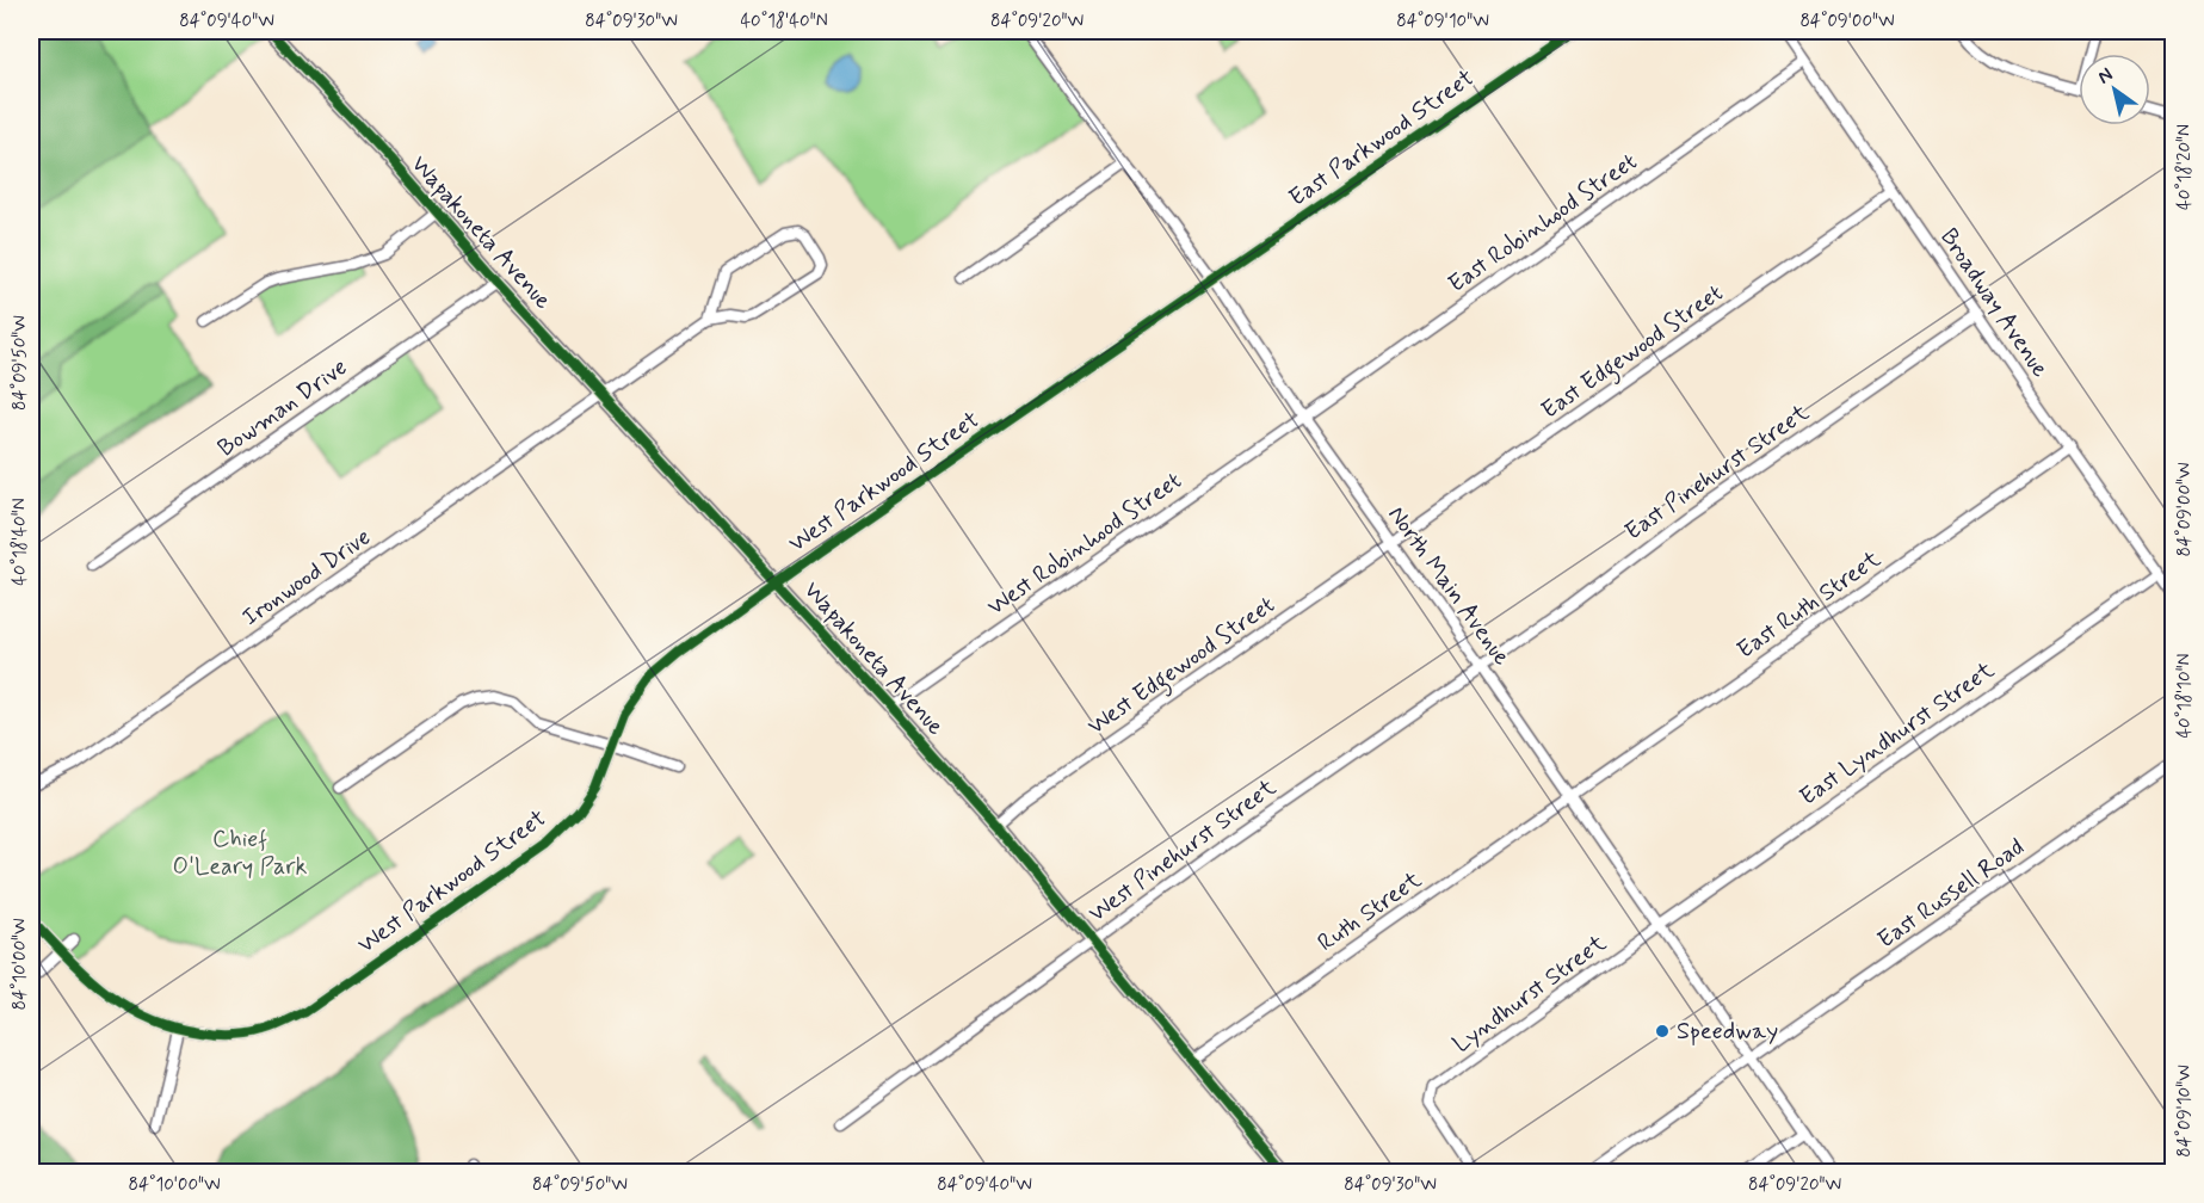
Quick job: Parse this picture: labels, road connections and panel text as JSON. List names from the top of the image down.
{
  "streets": {
    "main road": ["Wapakoneta Avenue"],
    "street": [
      "East Parkwood Street",
      "East Robinhood Street",
      "Broadway Avenue",
      "East Edgewood Street",
      "Bowman Drive",
      "East Pinehurst Street",
      "West Parkwood Street",
      "West Robinhood Street",
      "Ironwood Drive",
      "North Main Avenue",
      "East Ruth Street",
      "West Edgewood Street",
      "East Lyndhurst Street",
      "West Pinehurst Street",
      "East Russell Road",
      "Ruth Street",
      "Lyndhurst Street"
    ]
  },
  "crossings": [
    ["East Parkwood Street", "West Parkwood Street"],
    ["East Parkwood Street", "North Main Avenue"],
    ["East Robinhood Street", "Broadway Avenue"],
    ["East Robinhood Street", "West Robinhood Street"],
    ["East Robinhood Street", "North Main Avenue"],
    ["Wapakoneta Avenue", "Bowman Drive"],
    ["Wapakoneta Avenue", "West Parkwood Street"],
    ["Wapakoneta Avenue", "West Robinhood Street"],
    ["Wapakoneta Avenue", "Ironwood Drive"],
    ["Wapakoneta Avenue", "West Edgewood Street"],
    ["Wapakoneta Avenue", "West Pinehurst Street"],
    ["Wapakoneta Avenue", "Ruth Street"],
    ["Broadway Avenue", "East Edgewood Street"],
    ["Broadway Avenue", "East Pinehurst Street"],
    ["Broadway Avenue", "East Ruth Street"],
    ["Broadway Avenue", "East Lyndhurst Street"],
    ["East Edgewood Street", "North Main Avenue"],
    ["East Edgewood Street", "West Edgewood Street"],
    ["East Pinehurst Street", "North Main Avenue"],
    ["East Pinehurst Street", "West Pinehurst Street"],
    ["West Parkwood Street", "North Main Avenue"],
    ["West Robinhood Street", "North Main Avenue"],
    ["North Main Avenue", "East Ruth Street"],
    ["North Main Avenue", "West Edgewood Street"],
    ["North Main Avenue", "East Lyndhurst Street"],
    ["North Main Avenue", "West Pinehurst Street"],
    ["North Main Avenue", "East Russell Road"],
    ["North Main Avenue", "Ruth Street"],
    ["North Main Avenue", "Lyndhurst Street"],
    ["East Ruth Street", "Ruth Street"],
    ["East Lyndhurst Street", "Lyndhurst Street"]
  ],
  "parks": ["Chief O'Leary Park"],
  "places": ["Speedway"],
  "north": "top left",
  "coordinates": [
    "84°09'40\"W",
    "84°09'30\"W",
    "40°18'40\"N",
    "84°09'20\"W",
    "84°09'10\"W",
    "84°09'00\"W",
    "40°18'20\"N",
    "84°09'50\"W",
    "40°18'10\"N",
    "84°10'00\"W"
  ]
}
